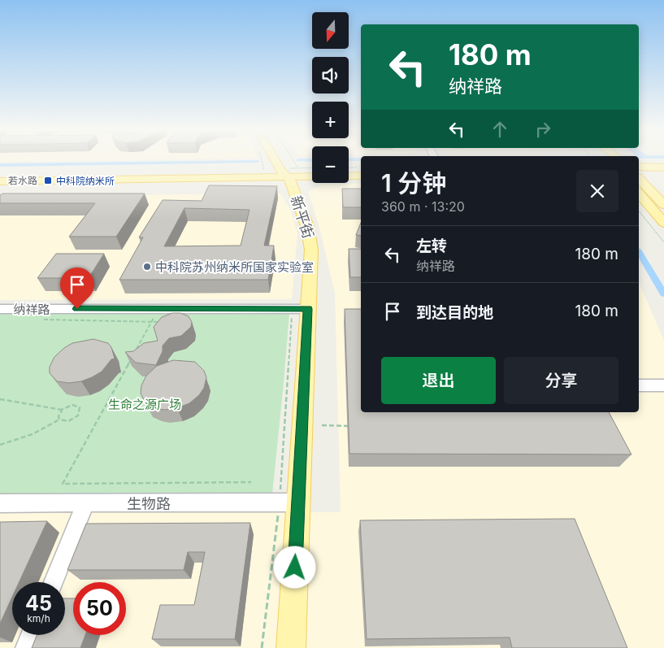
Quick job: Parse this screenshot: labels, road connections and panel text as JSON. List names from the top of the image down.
{
  "streets": {
    "main road": ["若水路", "新平街"],
    "street": ["纳祥路", "生物路"]
  },
  "crossings": [
    ["若水路", "新平街"],
    ["新平街", "纳祥路"],
    ["新平街", "生物路"]
  ],
  "parks": ["生命之源广场"],
  "places": {
    "transit": ["中科院纳米所"],
    "other": ["中科院苏州纳米所国家实验室"]
  },
  "north": "bottom",
  "page": {
    "map_buttons": ["+", "−"],
    "turn": ["180 m", "纳祥路"],
    "heading": ["1 分钟", "360 m · 13:20"],
    "list": [
      {
        "name": "左转",
        "note": "纳祥路",
        "value": "180 m"
      },
      {
        "name": "到达目的地",
        "value": "180 m"
      }
    ],
    "buttons": ["退出", "分享"],
    "speed": "45 km/h",
    "limit": "50"
  }
}
